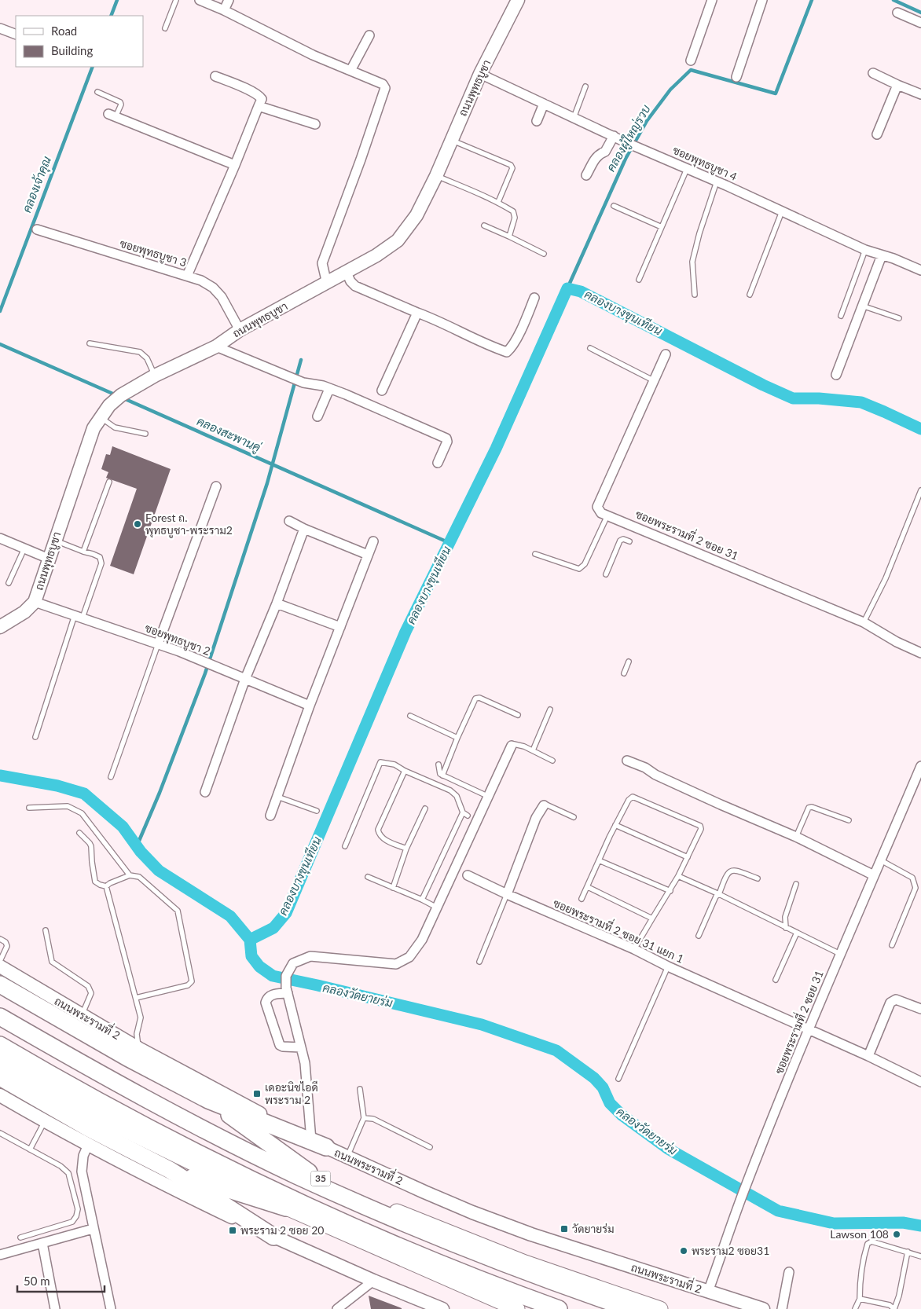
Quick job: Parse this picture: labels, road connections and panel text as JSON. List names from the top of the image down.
{
  "streets": {
    "highway": ["35"],
    "main road": ["ถนนพุทธบูชา", "ถนนพระรามที่ 2"],
    "street": [
      "ซอยพุทธบูชา 4",
      "ซอยพุทธบูชา 3",
      "ซอยพระรามที่ 2 ซอย 31",
      "ซอยพุทธบูชา 2",
      "ซอยพระรามที่ 2 ซอย 31 แยก 1"
    ]
  },
  "crossings": [
    ["ถนนพุทธบูชา", "ซอยพุทธบูชา 4"],
    ["ถนนพุทธบูชา", "ซอยพุทธบูชา 3"],
    ["ถนนพุทธบูชา", "ซอยพุทธบูชา 2"],
    ["ซอยพระรามที่ 2 ซอย 31", "ซอยพระรามที่ 2 ซอย 31 แยก 1"],
    ["ซอยพระรามที่ 2 ซอย 31", "ถนนพระรามที่ 2"]
  ],
  "water": [
    "คลองผู้ใหญ่รวบ",
    "คลองเจ้าคุณ",
    "คลองบางขุนเทียน",
    "คลองสะพานคู่",
    "คลองวัดยายร่ม"
  ],
  "places": {
    "other": ["Forest ถ. พุทธบูชา-พระราม2", "Lawson 108", "พระราม2 ซอย31"],
    "transit": ["เดอะนิชไอดี พระราม 2", "วัดยายร่ม", "พระราม 2 ซอย 20"]
  },
  "legend": ["Road", "Building"],
  "scale_bar": "50 m"
}
